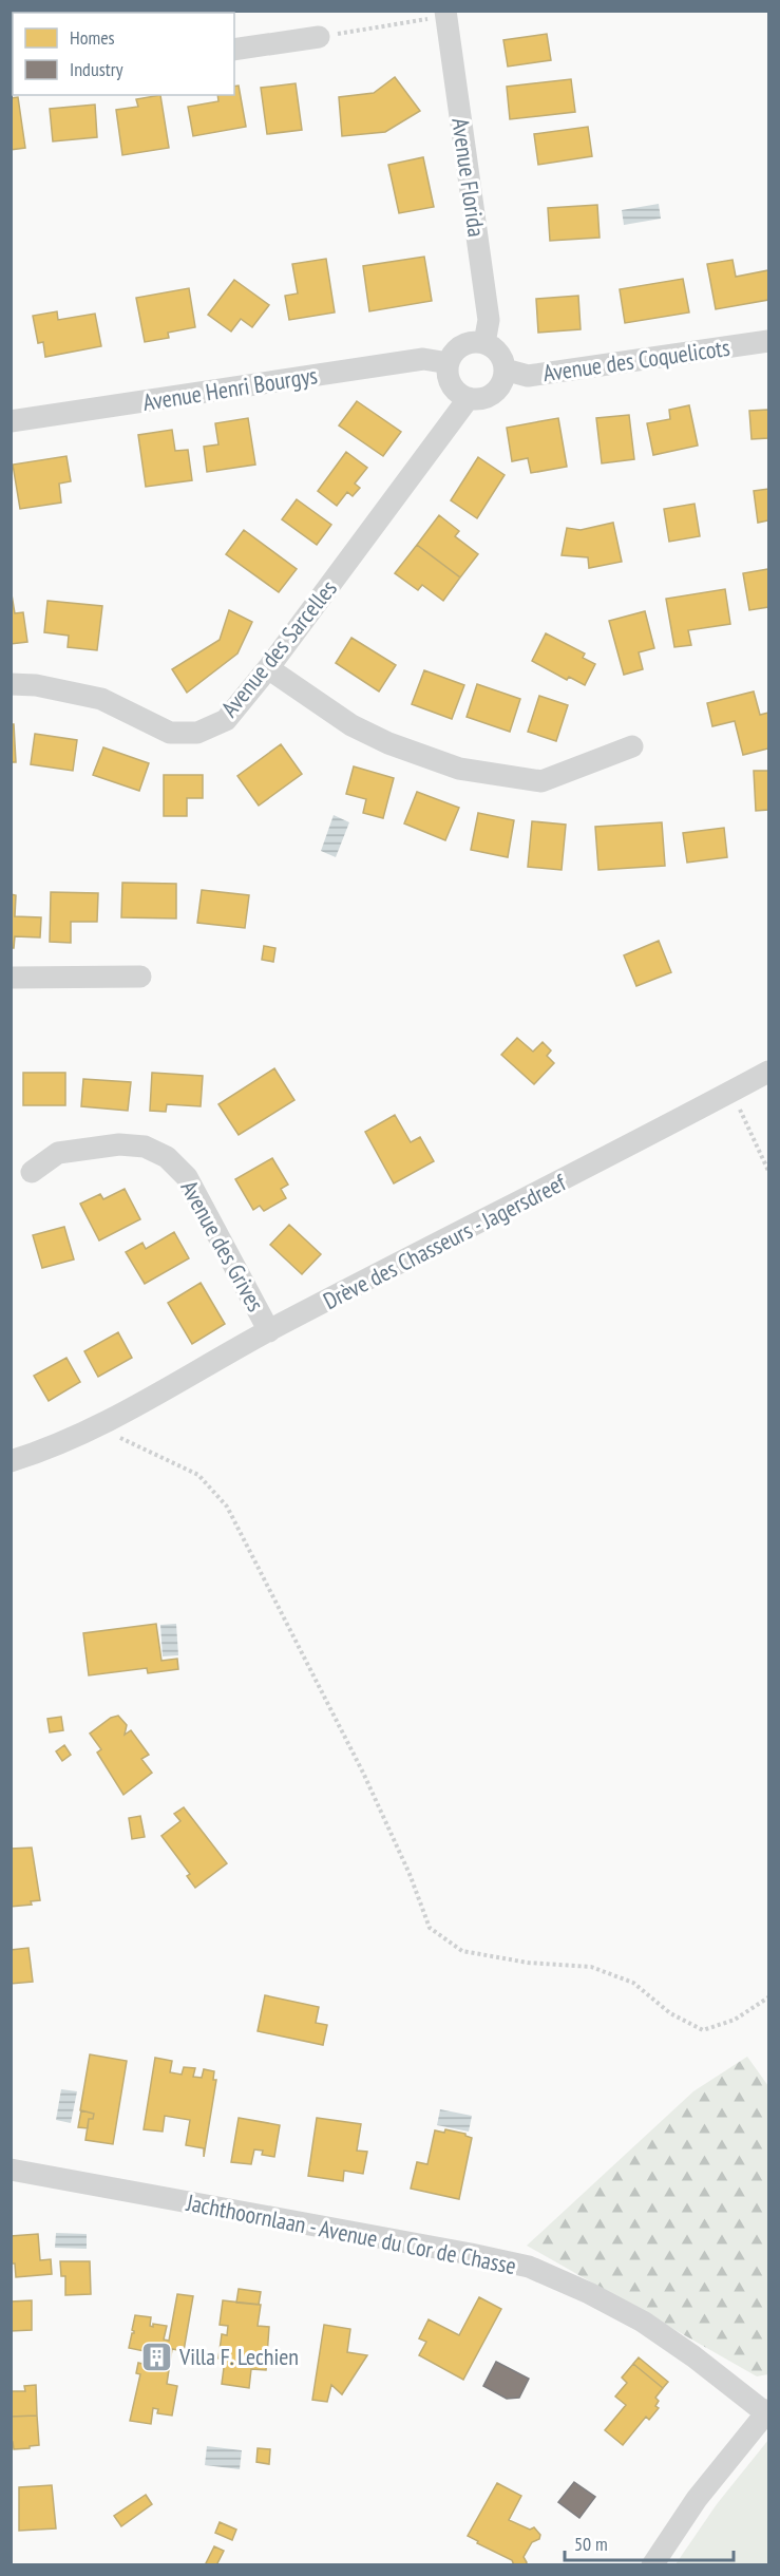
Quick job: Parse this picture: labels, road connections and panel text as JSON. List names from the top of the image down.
{
  "streets": {
    "street": [
      "Avenue Florida",
      "Avenue des Coquelicots",
      "Avenue Henri Bourgys",
      "Avenue des Sarcelles",
      "Drève des Chasseurs - Jagersdreef",
      "Avenue des Grives",
      "Jachthoornlaan - Avenue du Cor de Chasse"
    ]
  },
  "crossings": [
    ["Avenue Florida", "Avenue des Coquelicots"],
    ["Avenue Florida", "Avenue Henri Bourgys"],
    ["Avenue Florida", "Avenue des Sarcelles"],
    ["Avenue des Coquelicots", "Avenue Henri Bourgys"],
    ["Avenue des Coquelicots", "Avenue des Sarcelles"],
    ["Avenue Henri Bourgys", "Avenue des Sarcelles"],
    ["Drève des Chasseurs - Jagersdreef", "Avenue des Grives"]
  ],
  "places": {
    "building": ["Villa F. Lechien"]
  },
  "legend": ["Homes", "Industry"],
  "scale_bar": "50 m"
}
